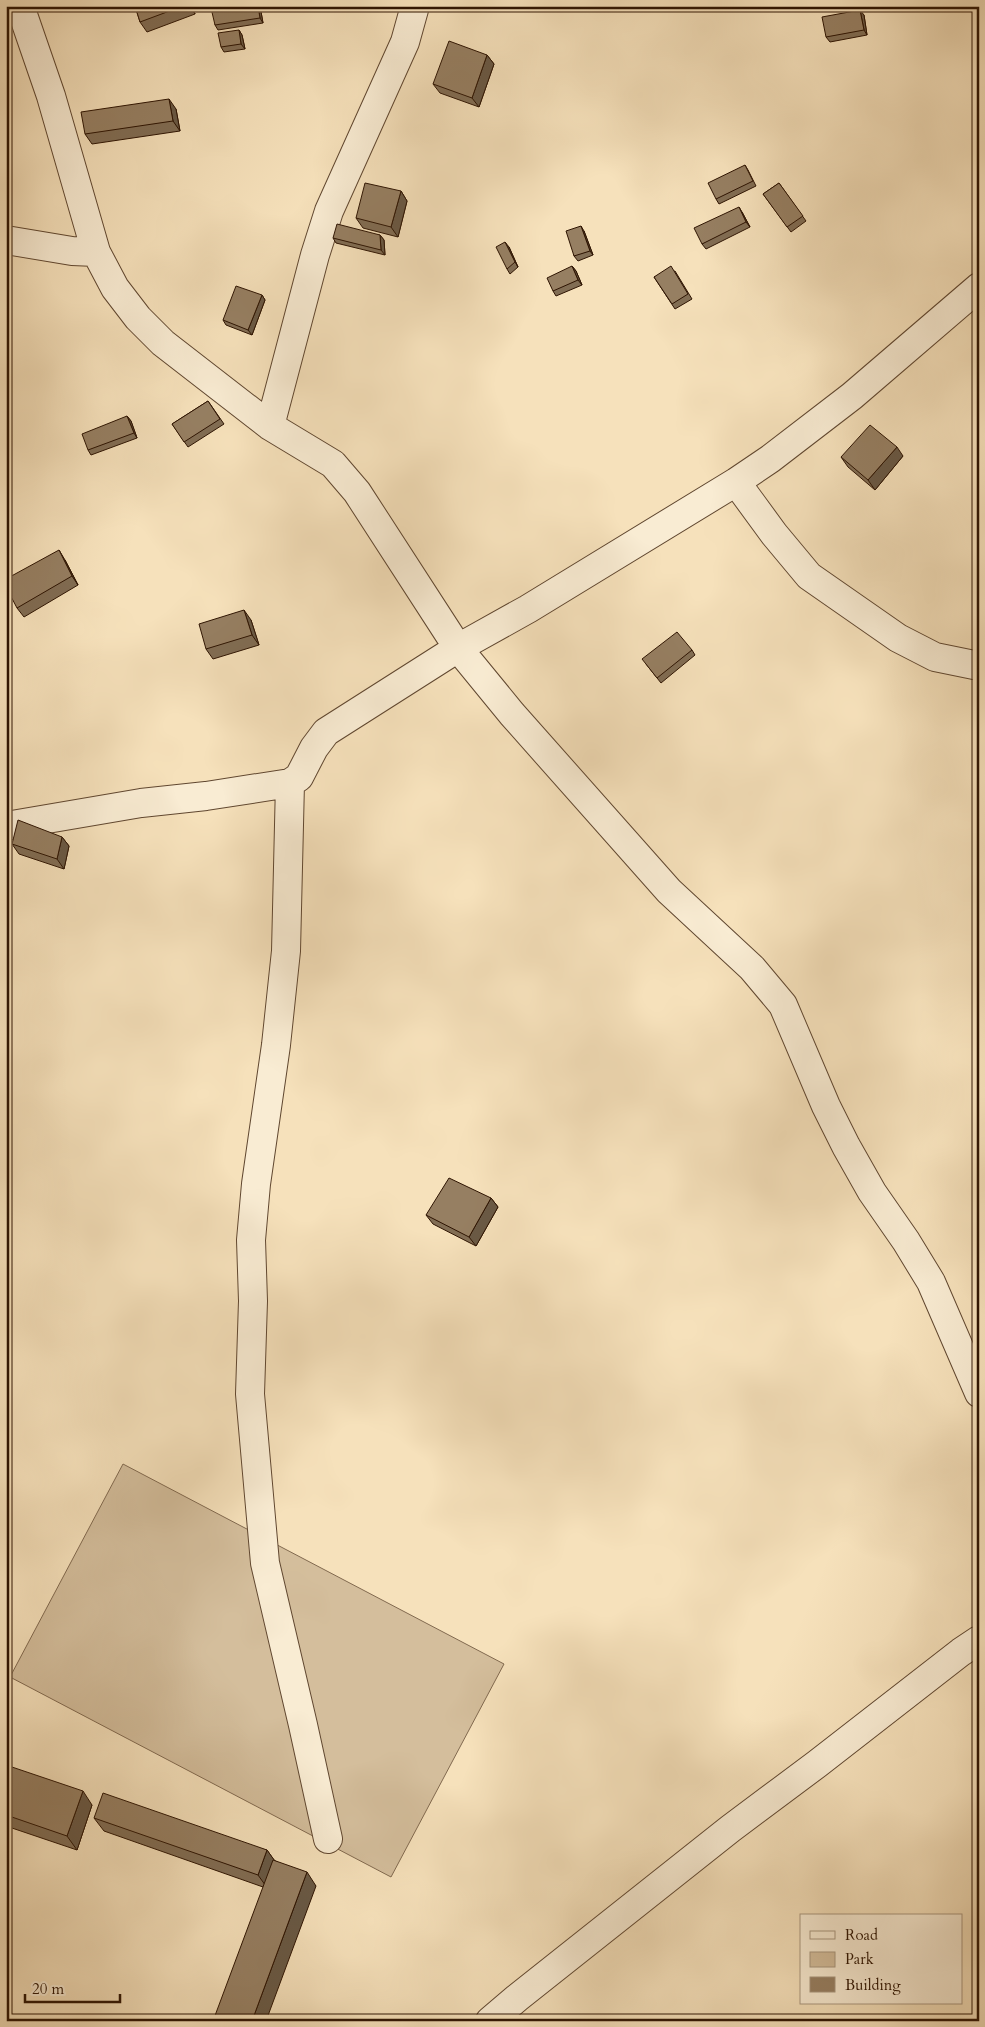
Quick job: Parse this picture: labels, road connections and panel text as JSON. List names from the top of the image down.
{
  "legend": ["Road", "Park", "Building"],
  "scale_bar": "20 m"
}
